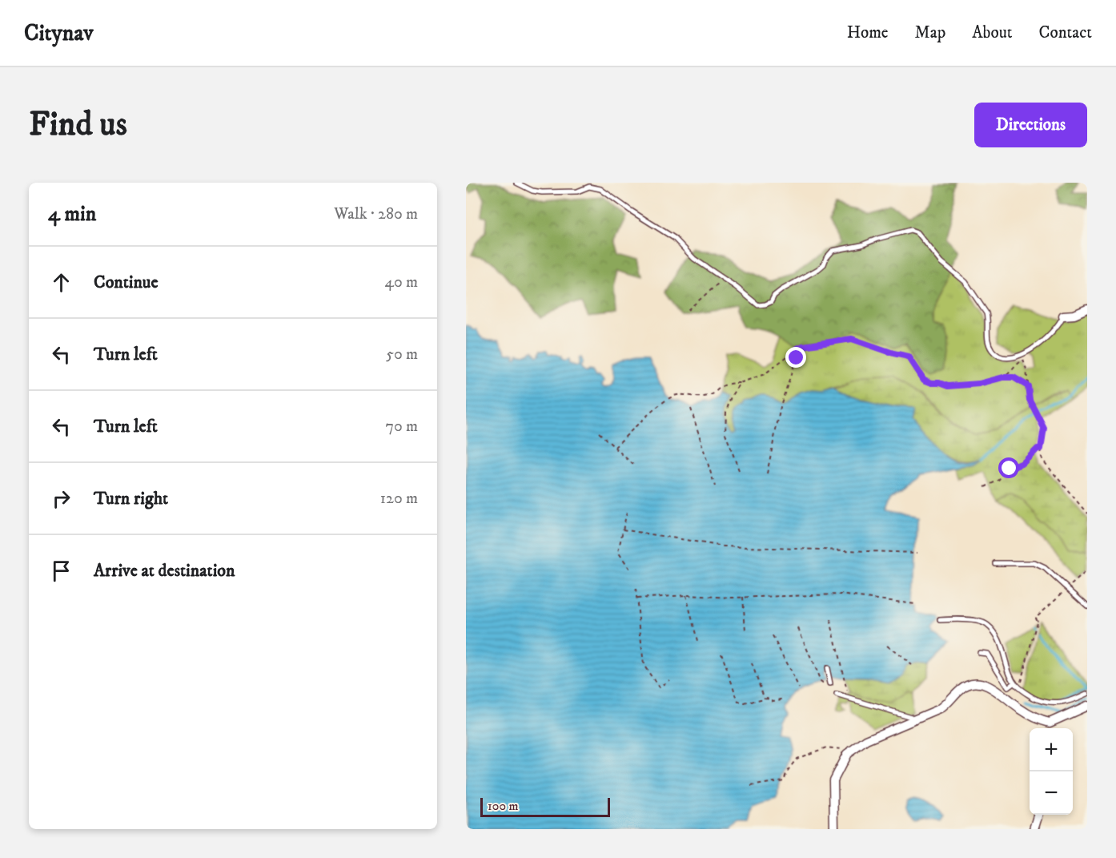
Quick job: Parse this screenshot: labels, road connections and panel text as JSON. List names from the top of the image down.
{
  "scale_bar": "100 m",
  "page": {
    "header": "Citynav",
    "nav": [
      "Home",
      "Map",
      "About",
      "Contact"
    ],
    "buttons": "Directions",
    "title": "Find us",
    "heading": ["4 min", "Walk · 280 m"],
    "list": [
      ["Continue", "40 m"],
      ["Turn left", "50 m"],
      ["Turn left", "70 m"],
      ["Turn right", "120 m"],
      "Arrive at destination"
    ],
    "map_buttons": ["+", "−"],
    "scale": "100 m"
  }
}
